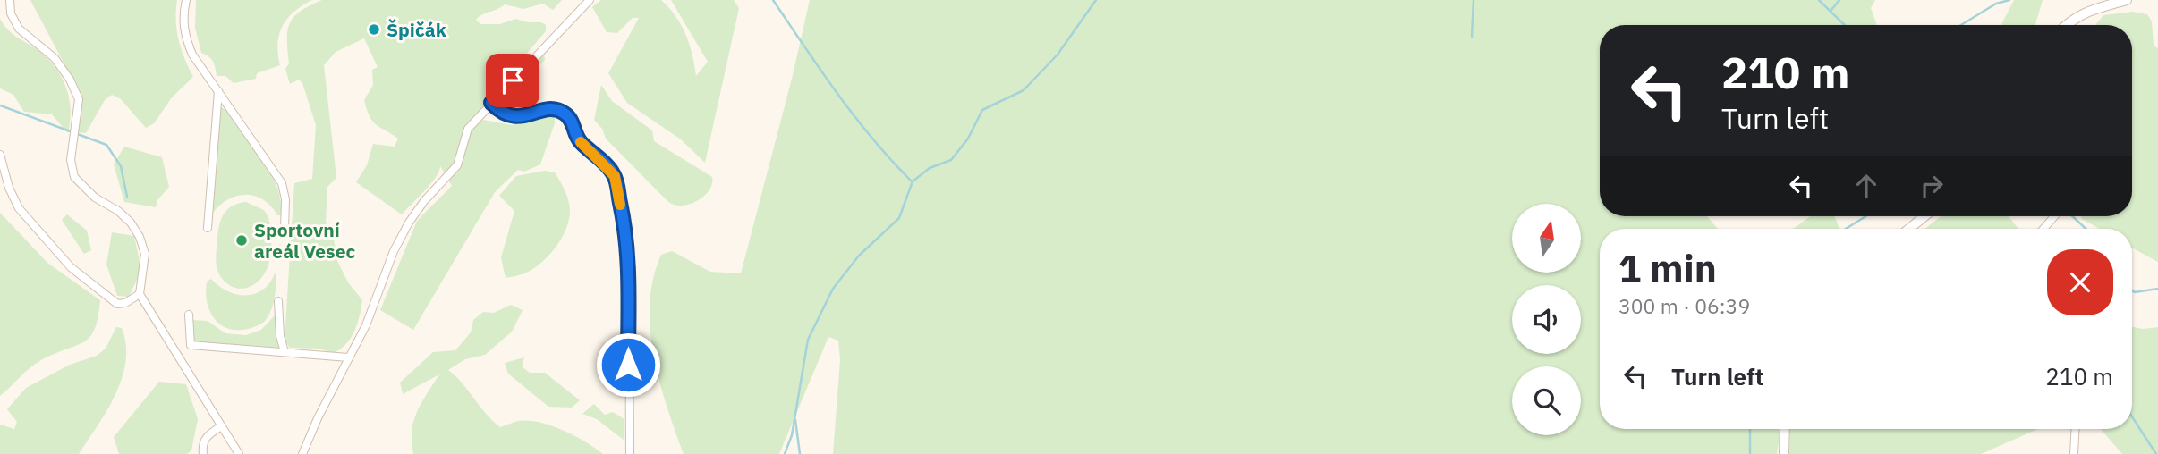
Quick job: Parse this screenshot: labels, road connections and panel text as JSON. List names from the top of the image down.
{
  "places": ["Špičák", "Sportovní areál Vesec"],
  "north": "top",
  "page": {
    "turn": ["210 m", "Turn left"],
    "heading": ["1 min", "300 m · 06:39"],
    "list": [
      {
        "name": "Turn left",
        "value": "210 m"
      }
    ]
  }
}
